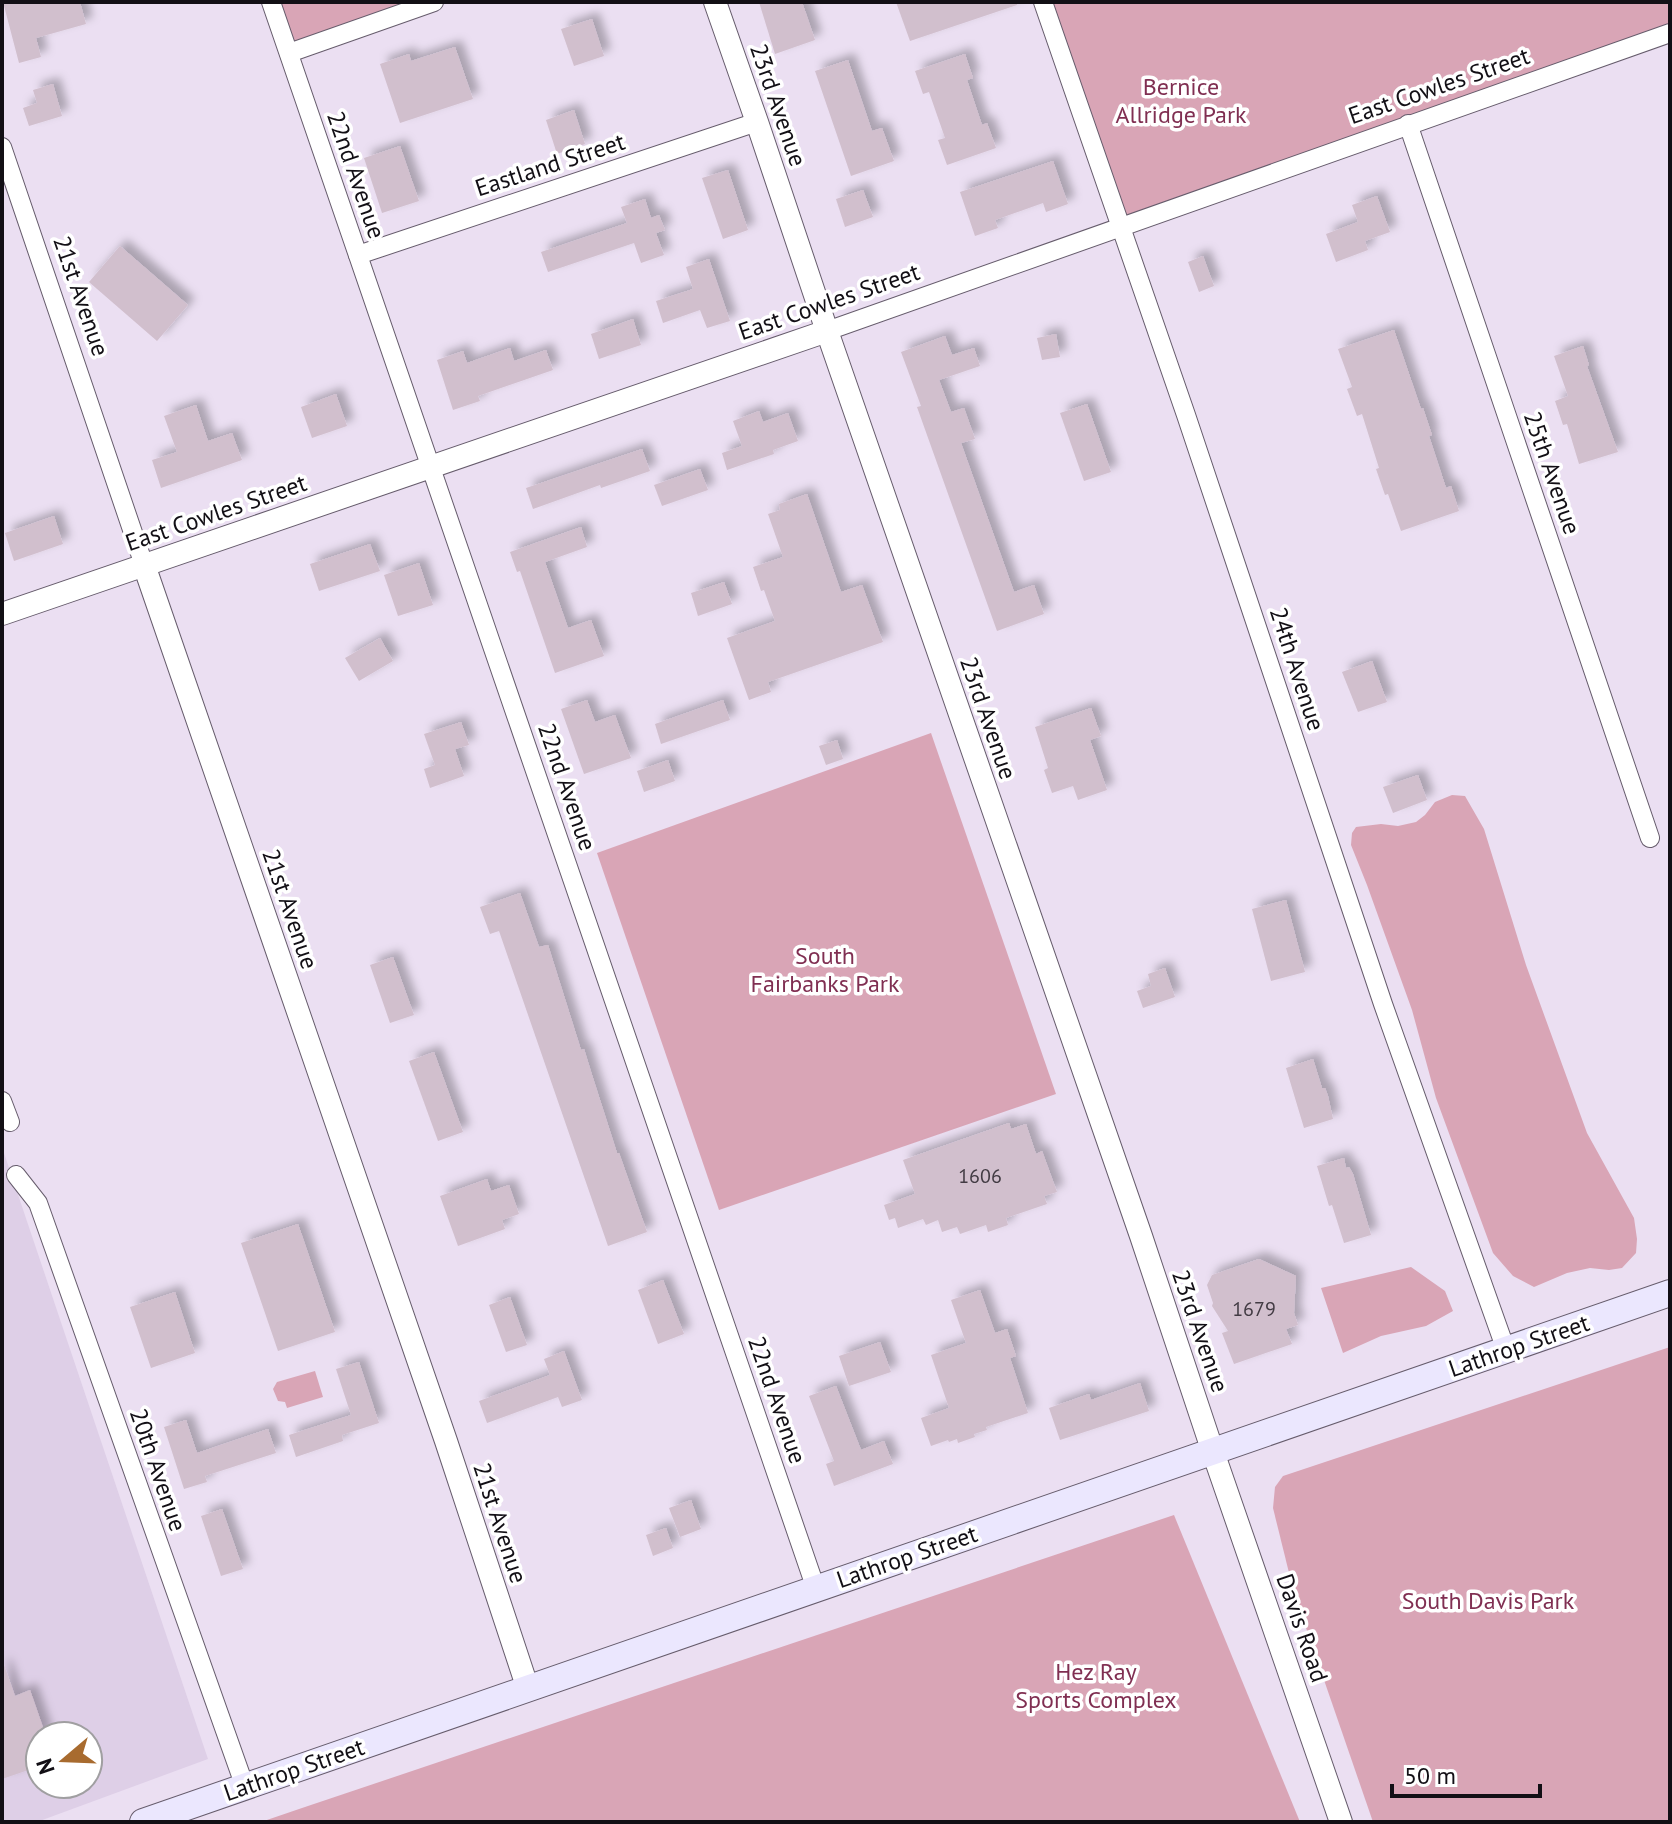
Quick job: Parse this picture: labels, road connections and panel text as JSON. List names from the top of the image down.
{
  "streets": {
    "main road": ["Lathrop Street"],
    "street": [
      "East Cowles Street",
      "23rd Avenue",
      "Eastland Street",
      "22nd Avenue",
      "21st Avenue",
      "25th Avenue",
      "24th Avenue",
      "20th Avenue",
      "Davis Road"
    ]
  },
  "crossings": [
    ["East Cowles Street", "23rd Avenue"],
    ["East Cowles Street", "22nd Avenue"],
    ["East Cowles Street", "21st Avenue"],
    ["East Cowles Street", "25th Avenue"],
    ["East Cowles Street", "24th Avenue"],
    ["23rd Avenue", "Eastland Street"],
    ["23rd Avenue", "Lathrop Street"],
    ["23rd Avenue", "Davis Road"],
    ["Eastland Street", "22nd Avenue"],
    ["22nd Avenue", "Lathrop Street"],
    ["21st Avenue", "Lathrop Street"],
    ["24th Avenue", "Lathrop Street"],
    ["Lathrop Street", "20th Avenue"],
    ["Lathrop Street", "Davis Road"]
  ],
  "parks": [
    "Bernice Allridge Park",
    "South Fairbanks Park",
    "South Davis Park",
    "Hez Ray Sports Complex"
  ],
  "house_numbers": ["1606", "1679"],
  "scale_bar": "50 m",
  "north": "left"
}
